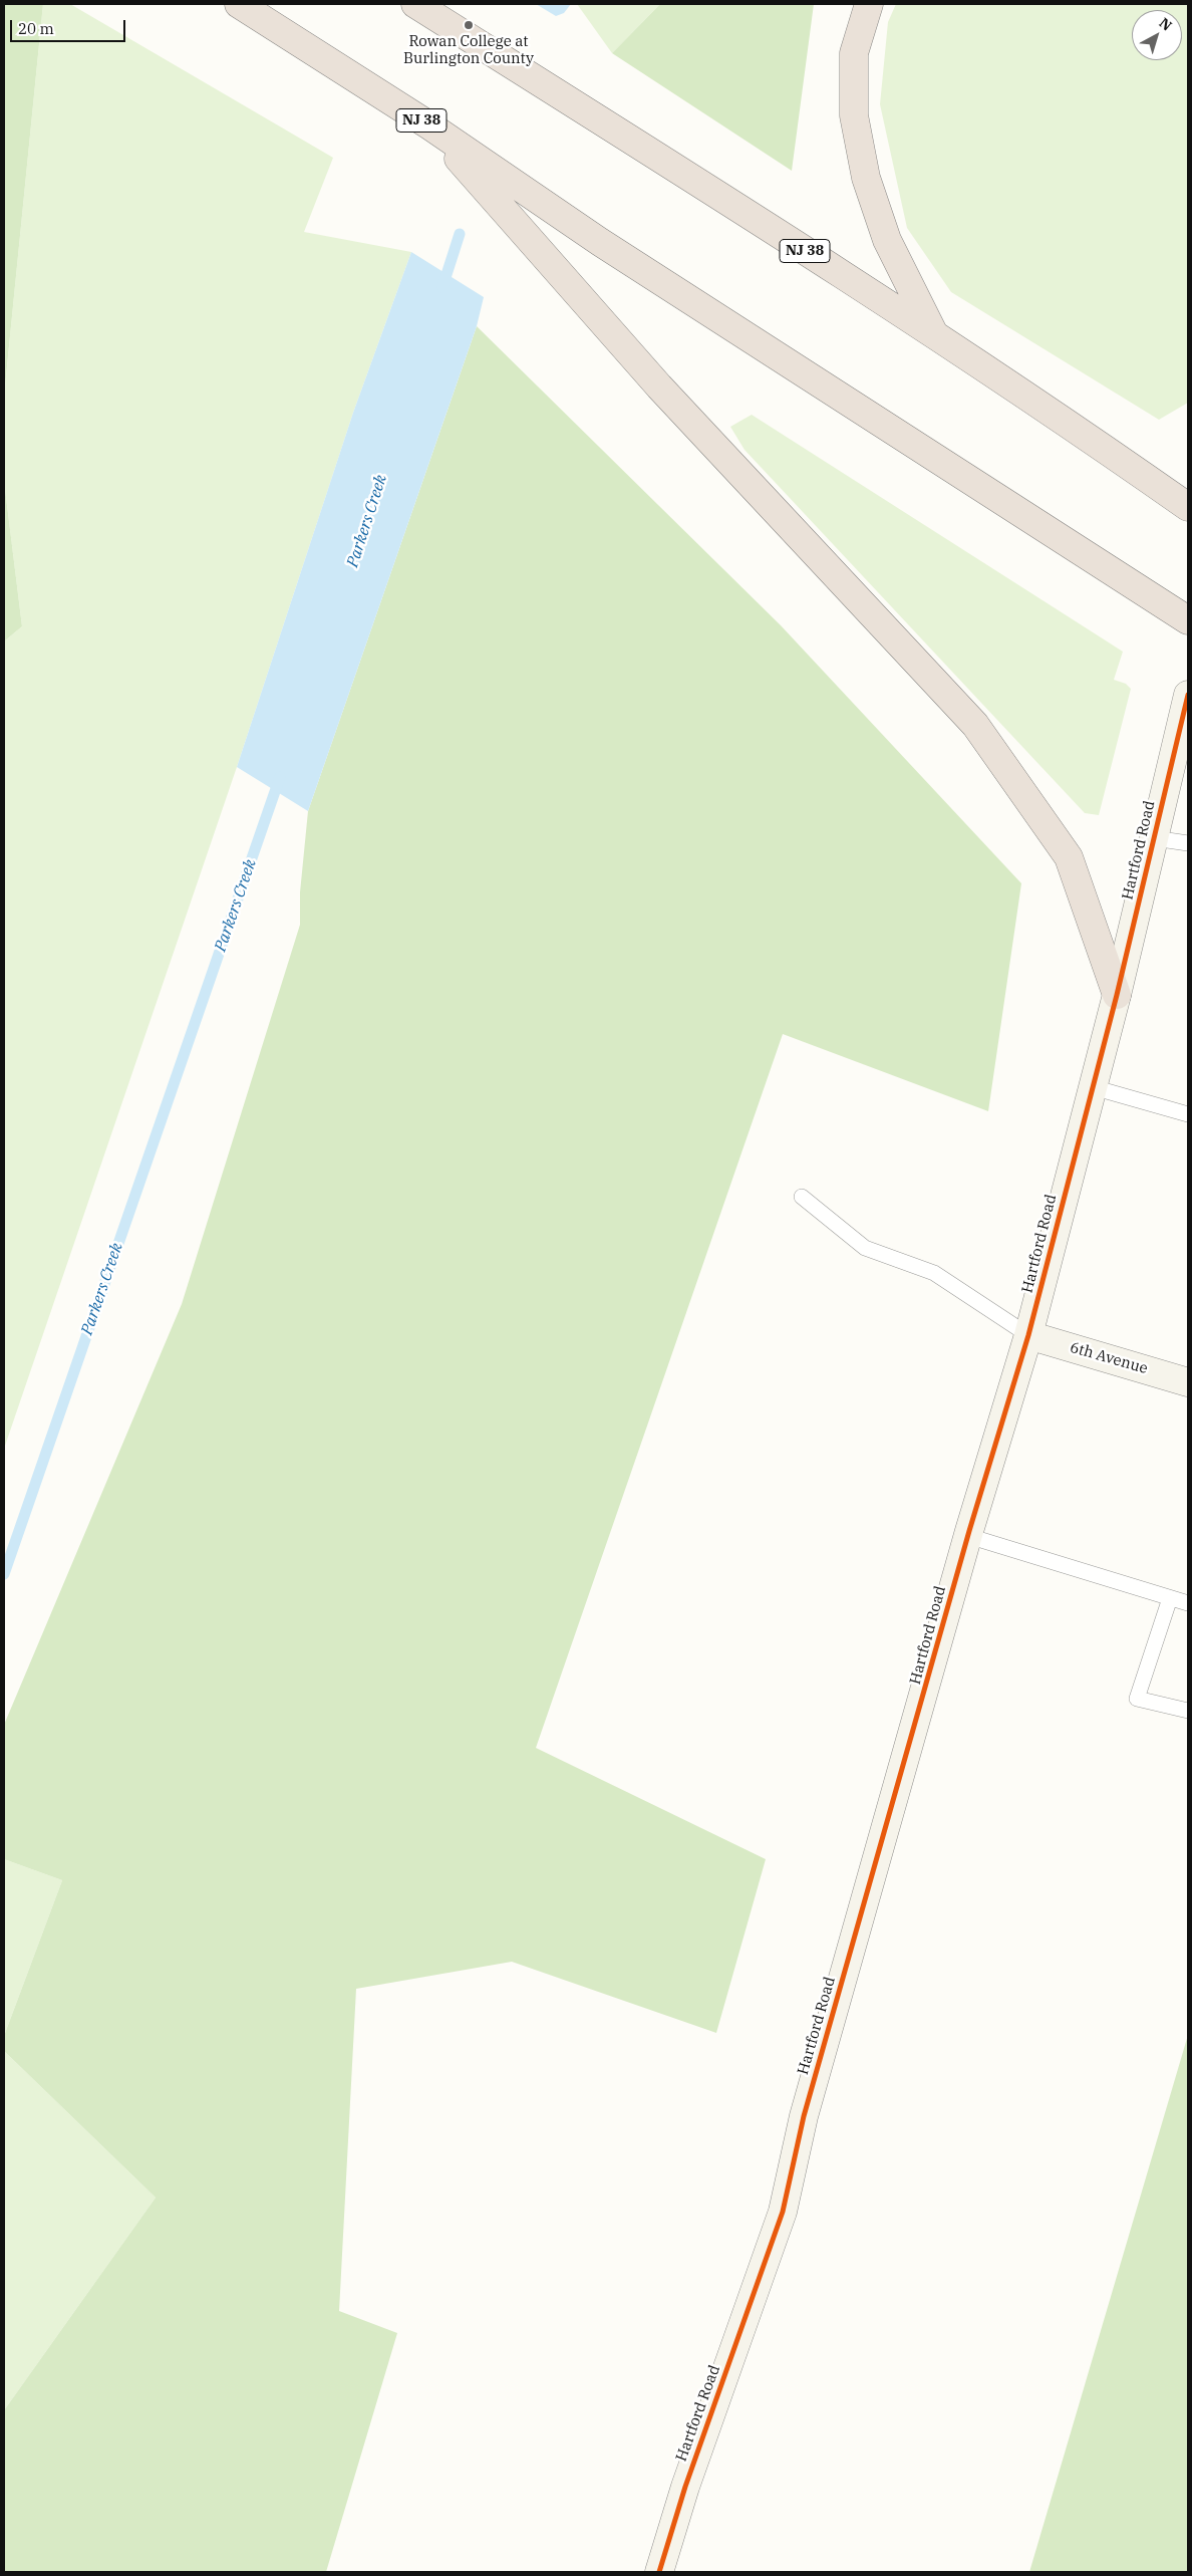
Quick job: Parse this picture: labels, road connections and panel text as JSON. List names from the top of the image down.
{
  "streets": {
    "highway": ["NJ 38"],
    "street": ["Hartford Road", "6th Avenue"]
  },
  "crossings": [
    ["Hartford Road", "6th Avenue"]
  ],
  "water": ["Parkers Creek"],
  "places": ["Rowan College at Burlington County"],
  "scale_bar": "20 m",
  "north": "top right"
}
